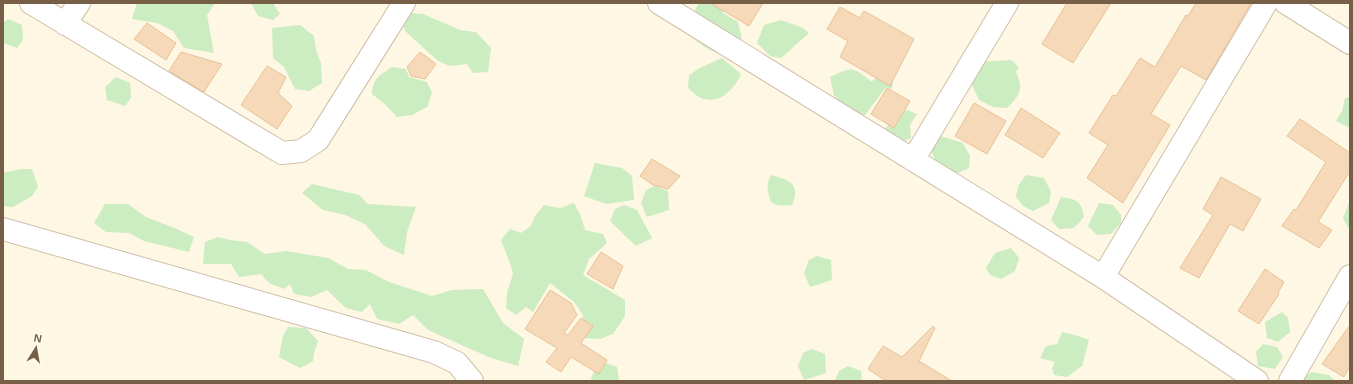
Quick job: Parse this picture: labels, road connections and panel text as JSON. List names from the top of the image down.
{
  "north": "top"
}
